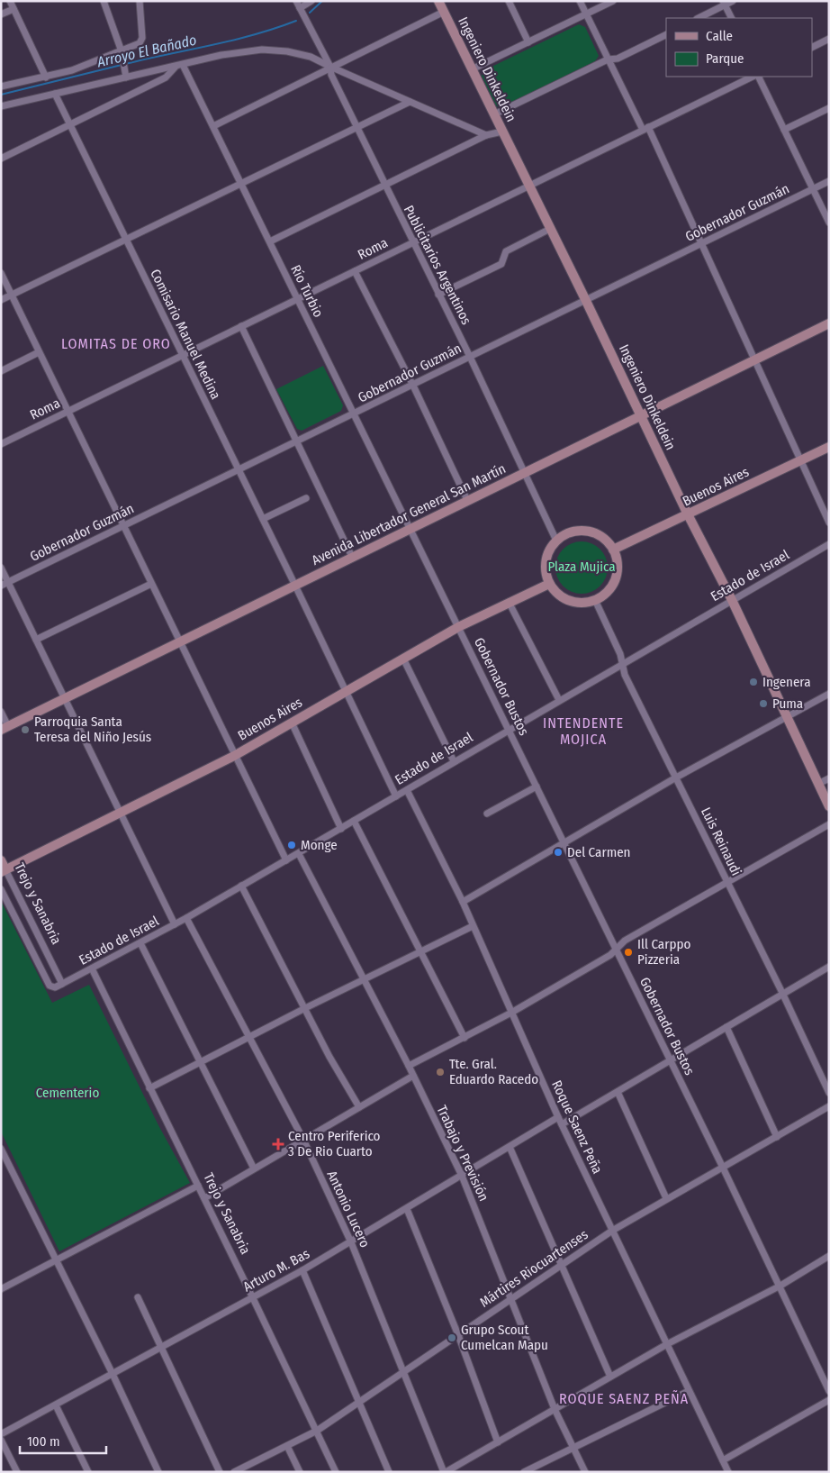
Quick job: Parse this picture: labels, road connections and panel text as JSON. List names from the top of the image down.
{
  "streets": {
    "main road": [
      "Ingeniero Dinkeldein",
      "Buenos Aires",
      "Avenida Libertador General San Martín",
      "Trejo y Sanabria"
    ],
    "street": [
      "Gobernador Guzmán",
      "Roma",
      "Publicitarios Argentinos",
      "Río Turbio",
      "Comisario Manuel Medina",
      "Estado de Israel",
      "Gobernador Bustos",
      "Luis Reinaudi",
      "Roque Saenz Peña",
      "Trabajo y Previsión",
      "Antonio Lucero",
      "Mártires Riocuartenses",
      "Arturo M. Bas"
    ]
  },
  "crossings": [
    ["Ingeniero Dinkeldein", "Gobernador Guzmán"],
    ["Ingeniero Dinkeldein", "Roma"],
    ["Ingeniero Dinkeldein", "Buenos Aires"],
    ["Ingeniero Dinkeldein", "Avenida Libertador General San Martín"],
    ["Ingeniero Dinkeldein", "Estado de Israel"],
    ["Gobernador Guzmán", "Publicitarios Argentinos"],
    ["Gobernador Guzmán", "Río Turbio"],
    ["Gobernador Guzmán", "Comisario Manuel Medina"],
    ["Roma", "Publicitarios Argentinos"],
    ["Roma", "Río Turbio"],
    ["Roma", "Comisario Manuel Medina"],
    ["Publicitarios Argentinos", "Buenos Aires"],
    ["Publicitarios Argentinos", "Avenida Libertador General San Martín"],
    ["Publicitarios Argentinos", "Luis Reinaudi"],
    ["Río Turbio", "Avenida Libertador General San Martín"],
    ["Río Turbio", "Gobernador Bustos"],
    ["Comisario Manuel Medina", "Avenida Libertador General San Martín"],
    ["Buenos Aires", "Gobernador Bustos"],
    ["Buenos Aires", "Luis Reinaudi"],
    ["Buenos Aires", "Trejo y Sanabria"],
    ["Avenida Libertador General San Martín", "Gobernador Bustos"],
    ["Estado de Israel", "Gobernador Bustos"],
    ["Estado de Israel", "Luis Reinaudi"],
    ["Estado de Israel", "Trejo y Sanabria"],
    ["Estado de Israel", "Roque Saenz Peña"],
    ["Estado de Israel", "Trabajo y Previsión"],
    ["Estado de Israel", "Antonio Lucero"],
    ["Gobernador Bustos", "Mártires Riocuartenses"],
    ["Trejo y Sanabria", "Mártires Riocuartenses"],
    ["Trejo y Sanabria", "Arturo M. Bas"],
    ["Roque Saenz Peña", "Mártires Riocuartenses"],
    ["Roque Saenz Peña", "Arturo M. Bas"],
    ["Trabajo y Previsión", "Mártires Riocuartenses"],
    ["Trabajo y Previsión", "Arturo M. Bas"],
    ["Antonio Lucero", "Mártires Riocuartenses"],
    ["Antonio Lucero", "Arturo M. Bas"]
  ],
  "districts": ["LOMITAS DE ORO", "INTENDENTE MOJICA", "ROQUE SAENZ PEÑA"],
  "water": ["Arroyo El Bañado"],
  "parks": ["Plaza Mujica", "Cementerio"],
  "places": {
    "other": [
      "Ingenera",
      "Puma",
      "Parroquia Santa Teresa del Niño Jesús",
      "Monge",
      "Del Carmen",
      "Ill Carppo Pizzeria",
      "Tte. Gral. Eduardo Racedo",
      "Grupo Scout Cumelcan Mapu"
    ],
    "health": ["Centro Periferico 3 De Rio Cuarto"]
  },
  "legend": ["Calle", "Parque"],
  "scale_bar": "100 m"
}
